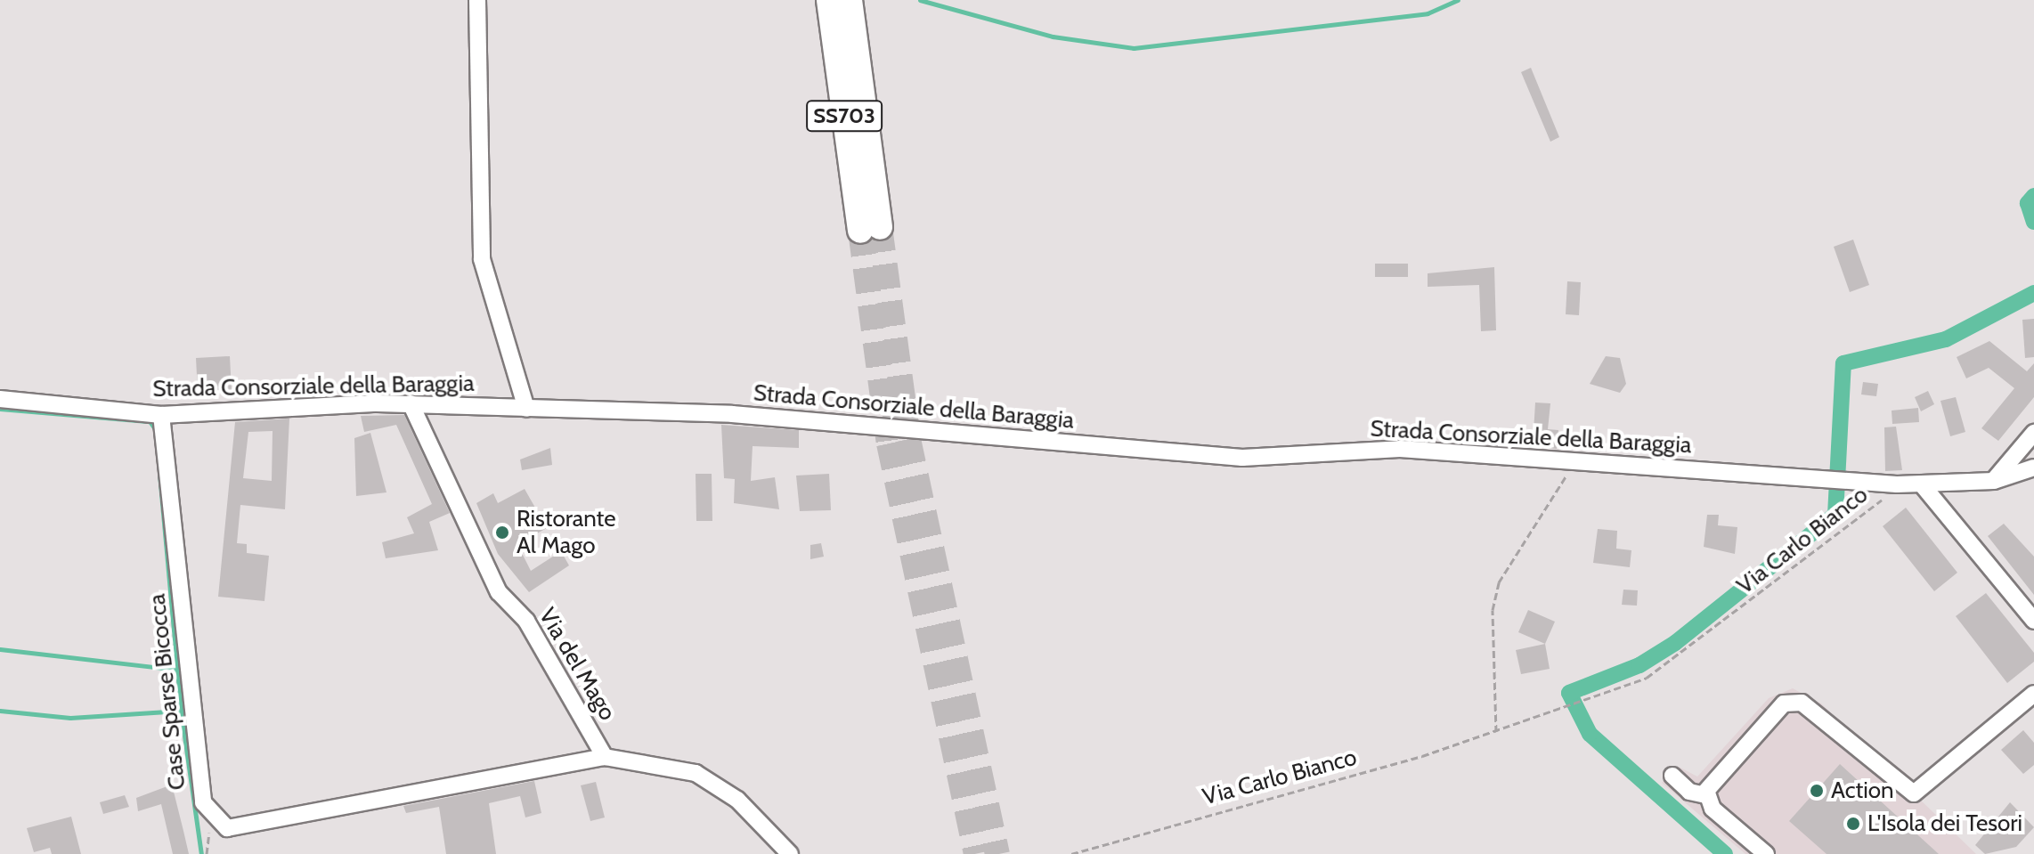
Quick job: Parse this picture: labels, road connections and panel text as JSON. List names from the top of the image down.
{
  "streets": {
    "highway": ["SS703"],
    "street": ["Strada Consorziale della Baraggia", "Via del Mago", "Case Sparse Bicocca"],
    "path": ["Via Carlo Bianco"]
  },
  "crossings": [
    ["Strada Consorziale della Baraggia", "Via Carlo Bianco"],
    ["Strada Consorziale della Baraggia", "Via del Mago"],
    ["Strada Consorziale della Baraggia", "Case Sparse Bicocca"]
  ],
  "places": ["Ristorante Al Mago", "Action", "L'Isola dei Tesori"]
}
